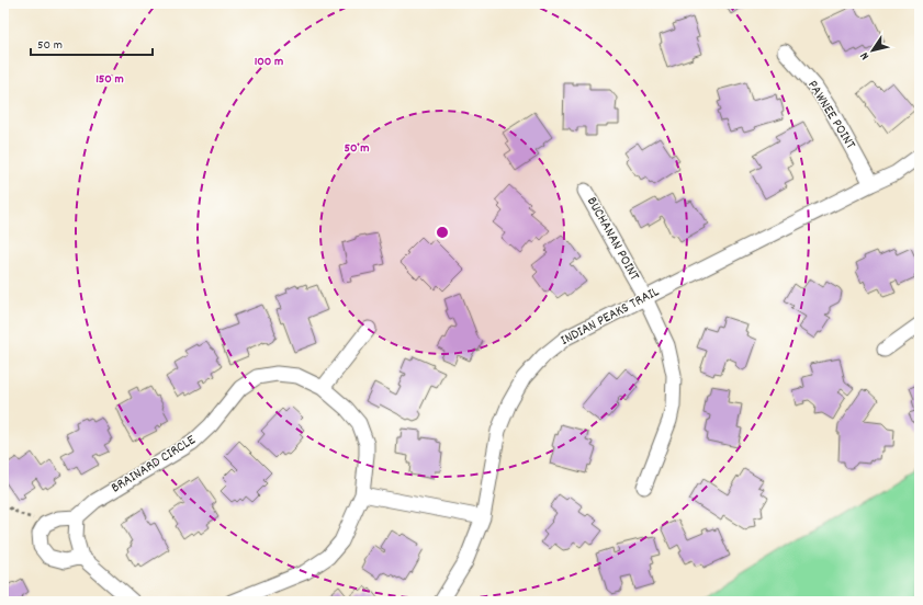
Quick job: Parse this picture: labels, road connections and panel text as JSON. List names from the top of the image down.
{
  "streets": {
    "street": [
      "PAWNEE POINT",
      "BUCHANAN POINT",
      "INDIAN PEAKS TRAIL",
      "BRAINARD CIRCLE"
    ]
  },
  "crossings": [
    ["PAWNEE POINT", "INDIAN PEAKS TRAIL"],
    ["BUCHANAN POINT", "INDIAN PEAKS TRAIL"]
  ],
  "scale_bar": "50 m",
  "north": "bottom left",
  "rings": ["100 m", "150 m", "50 m"]
}
